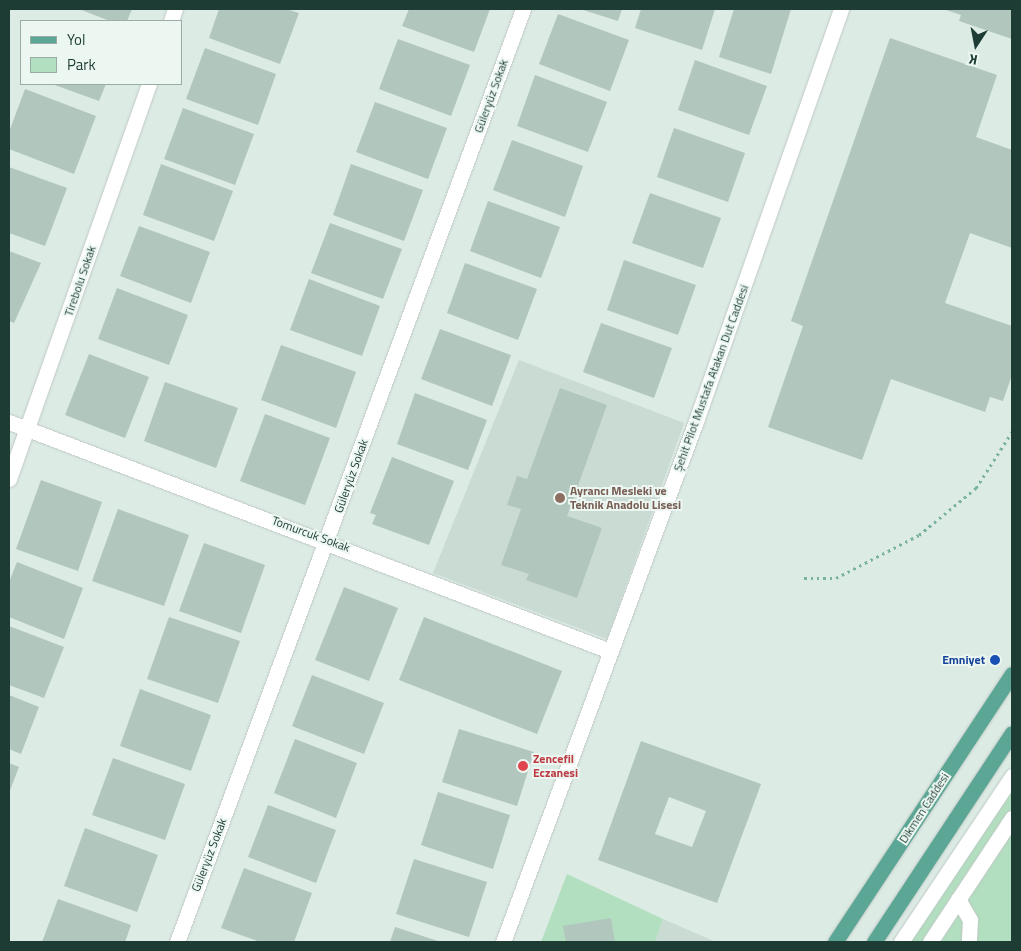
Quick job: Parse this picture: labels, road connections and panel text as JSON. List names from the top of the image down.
{
  "streets": {
    "main road": ["Dikmen Caddesi"],
    "street": [
      "Güleryüz Sokak",
      "Tirebolu Sokak",
      "Şehit Pilot Mustafa Atakan Dut Caddesi",
      "Tomurcuk Sokak"
    ]
  },
  "crossings": [
    ["Güleryüz Sokak", "Tomurcuk Sokak"],
    ["Tirebolu Sokak", "Tomurcuk Sokak"],
    ["Şehit Pilot Mustafa Atakan Dut Caddesi", "Tomurcuk Sokak"]
  ],
  "places": ["Ayrancı Mesleki ve Teknik Anadolu Lisesi", "Emniyet", "Zencefil Eczanesi"],
  "legend": ["Yol", "Park"],
  "north": "bottom"
}
